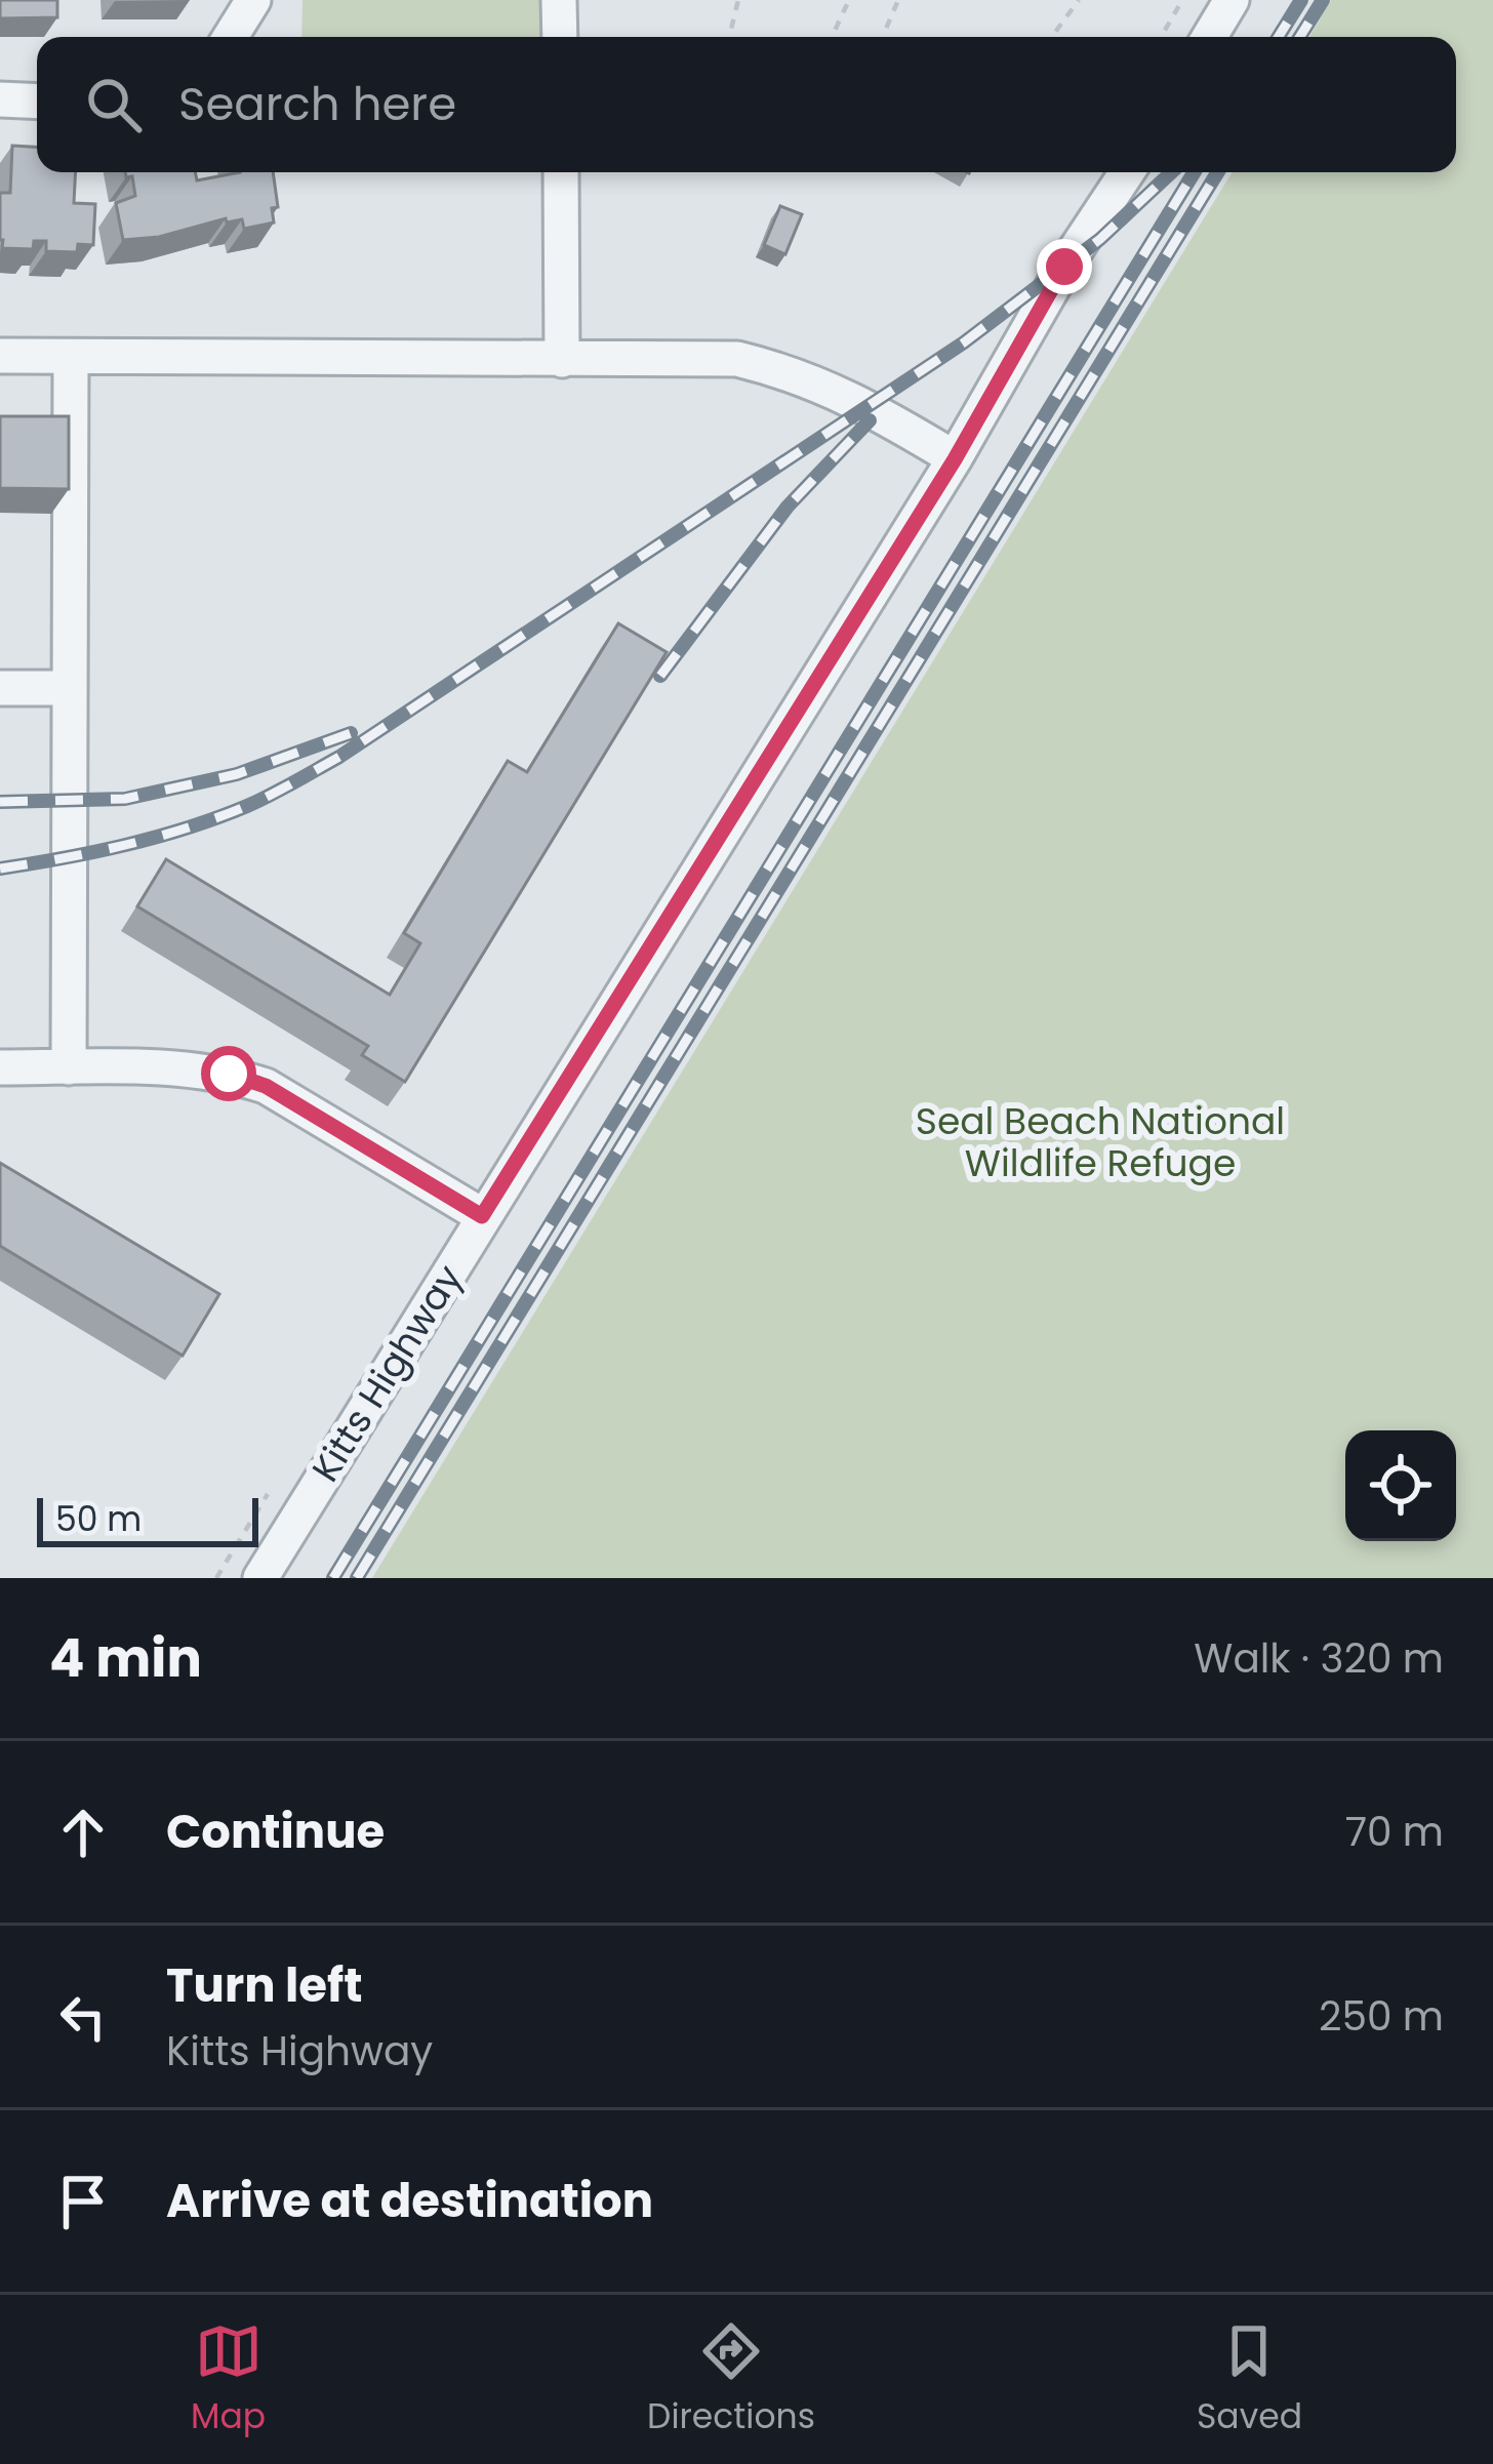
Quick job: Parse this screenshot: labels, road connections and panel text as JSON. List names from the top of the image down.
{
  "streets": {
    "street": ["Kitts Highway"]
  },
  "parks": ["Seal Beach National Wildlife Refuge"],
  "scale_bar": "50 m",
  "page": {
    "search": "Search here",
    "scale": "50 m",
    "heading": ["4 min", "Walk · 320 m"],
    "list": [
      ["Continue", "70 m"],
      ["Turn left", "Kitts Highway", "250 m"],
      "Arrive at destination"
    ],
    "nav": ["Map", "Directions", "Saved"]
  }
}
